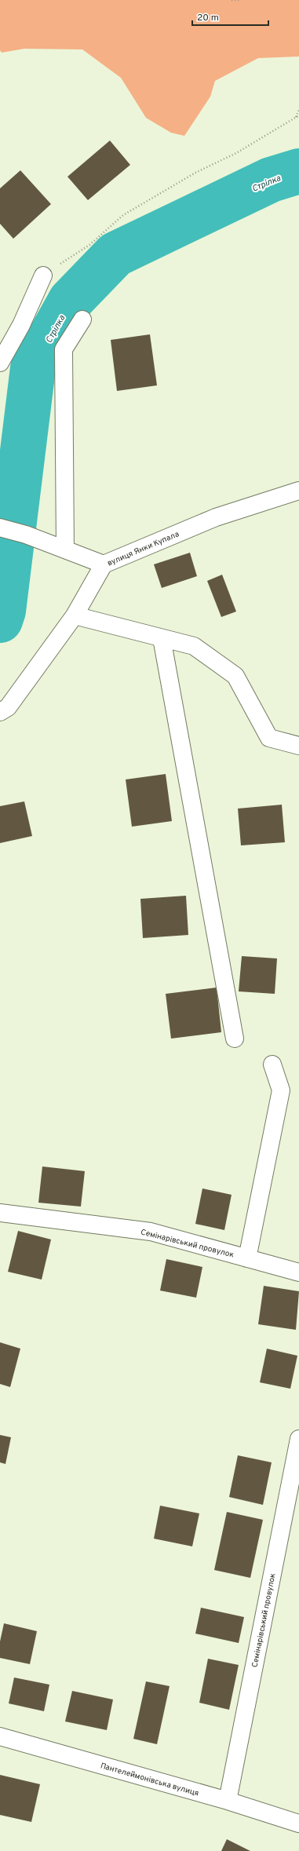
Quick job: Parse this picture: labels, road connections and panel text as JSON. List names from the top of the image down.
{
  "streets": {
    "street": ["вулиця Янки Купала", "Семінарівський провулок", "Пантелеймонівська вулиця"]
  },
  "crossings": [
    ["Семінарівський провулок", "Пантелеймонівська вулиця"]
  ],
  "water": ["Стрілка"],
  "scale_bar": "20 m"
}
